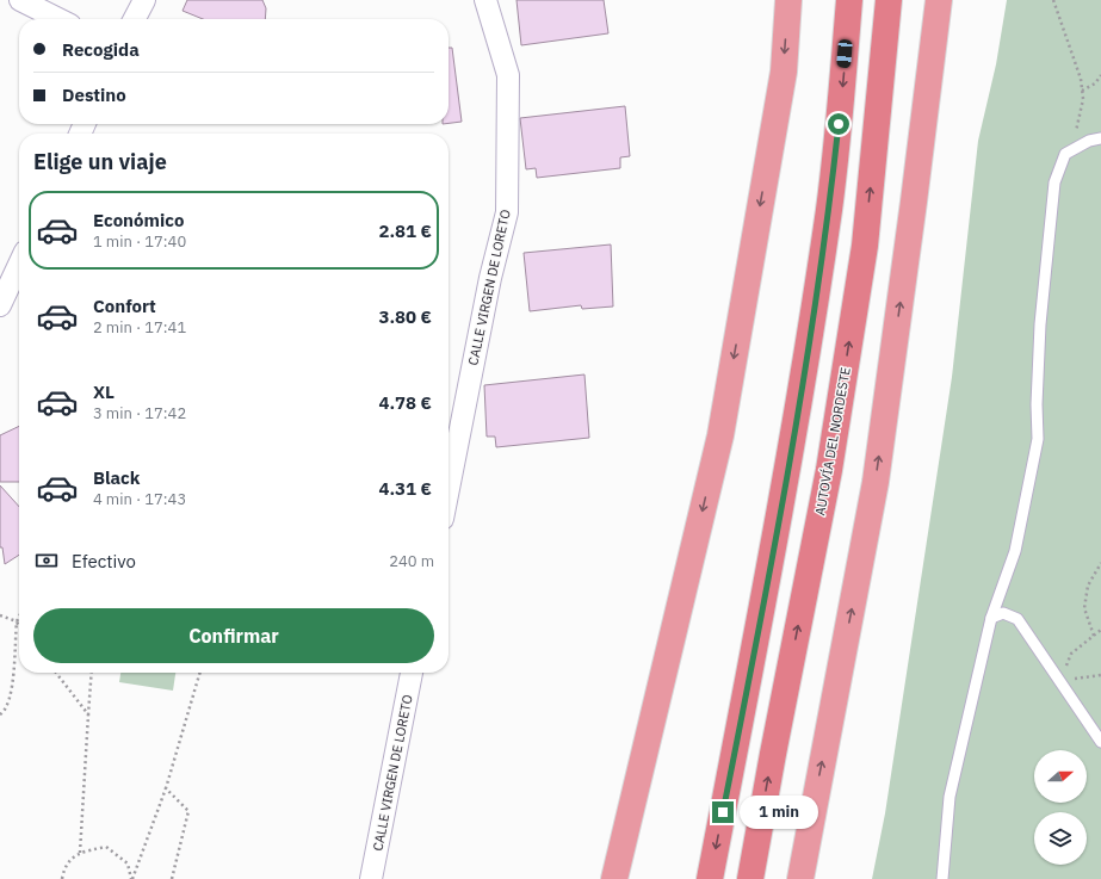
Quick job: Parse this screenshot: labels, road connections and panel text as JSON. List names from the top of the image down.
{
  "streets": {
    "highway": ["AUTOVÍA DEL NORDESTE"],
    "street": ["CALLE VIRGEN DE LORETO"]
  },
  "north": "right",
  "page": {
    "banner": ["Recogida", "Destino"],
    "heading": "Elige un viaje",
    "list": [
      {
        "name": "Económico",
        "note": "1 min · 17:40",
        "value": "2.81 €"
      },
      {
        "name": "Confort",
        "note": "2 min · 17:41",
        "value": "3.80 €"
      },
      {
        "name": "XL",
        "note": "3 min · 17:42",
        "value": "4.78 €"
      },
      {
        "name": "Black",
        "note": "4 min · 17:43",
        "value": "4.31 €"
      }
    ],
    "pay": ["Efectivo", "240 m"],
    "buttons": "Confirmar",
    "bubble": "1 min"
  }
}
